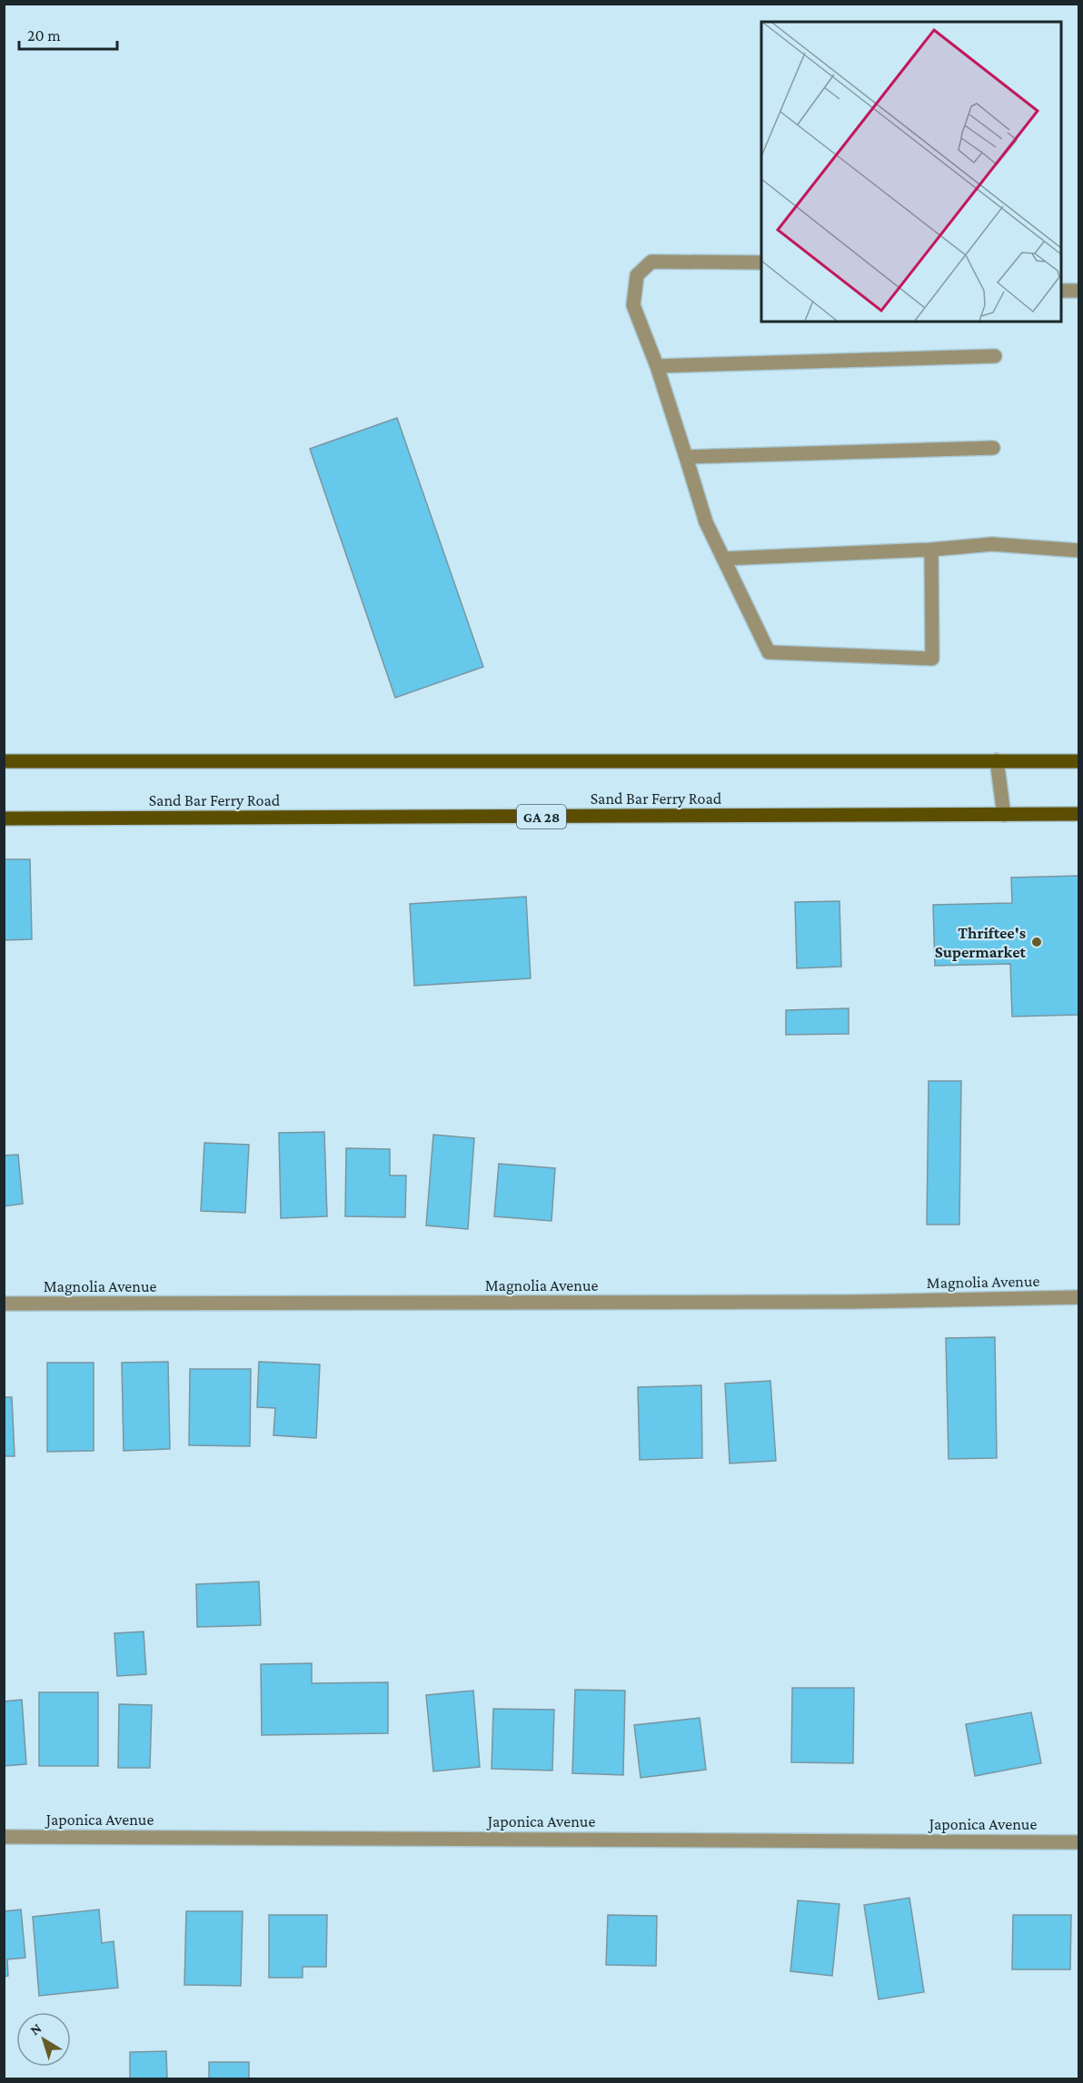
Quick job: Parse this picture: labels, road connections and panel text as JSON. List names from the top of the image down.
{
  "streets": {
    "main road": ["Sand Bar Ferry Road", "GA 28"],
    "street": ["Magnolia Avenue", "Japonica Avenue"]
  },
  "places": ["Thriftee's Supermarket"],
  "scale_bar": "20 m",
  "north": "top left"
}
